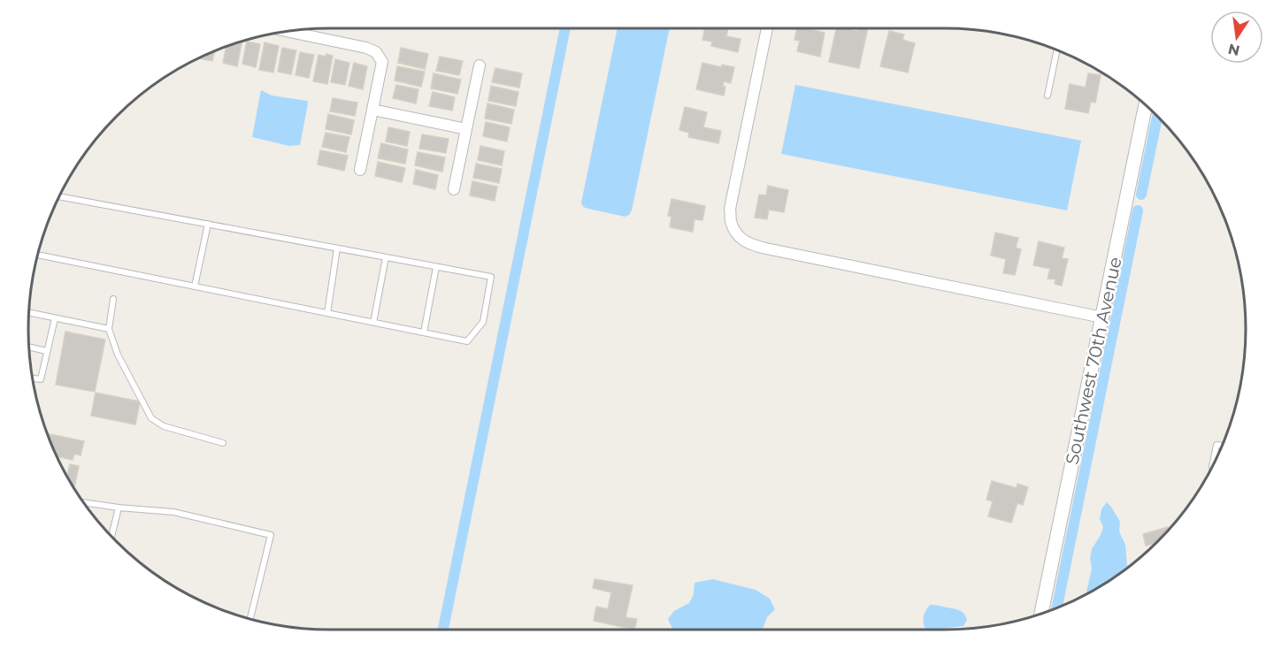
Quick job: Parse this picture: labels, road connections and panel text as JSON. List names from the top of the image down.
{
  "streets": {
    "street": ["Southwest 70th Avenue"]
  },
  "north": "bottom"
}
